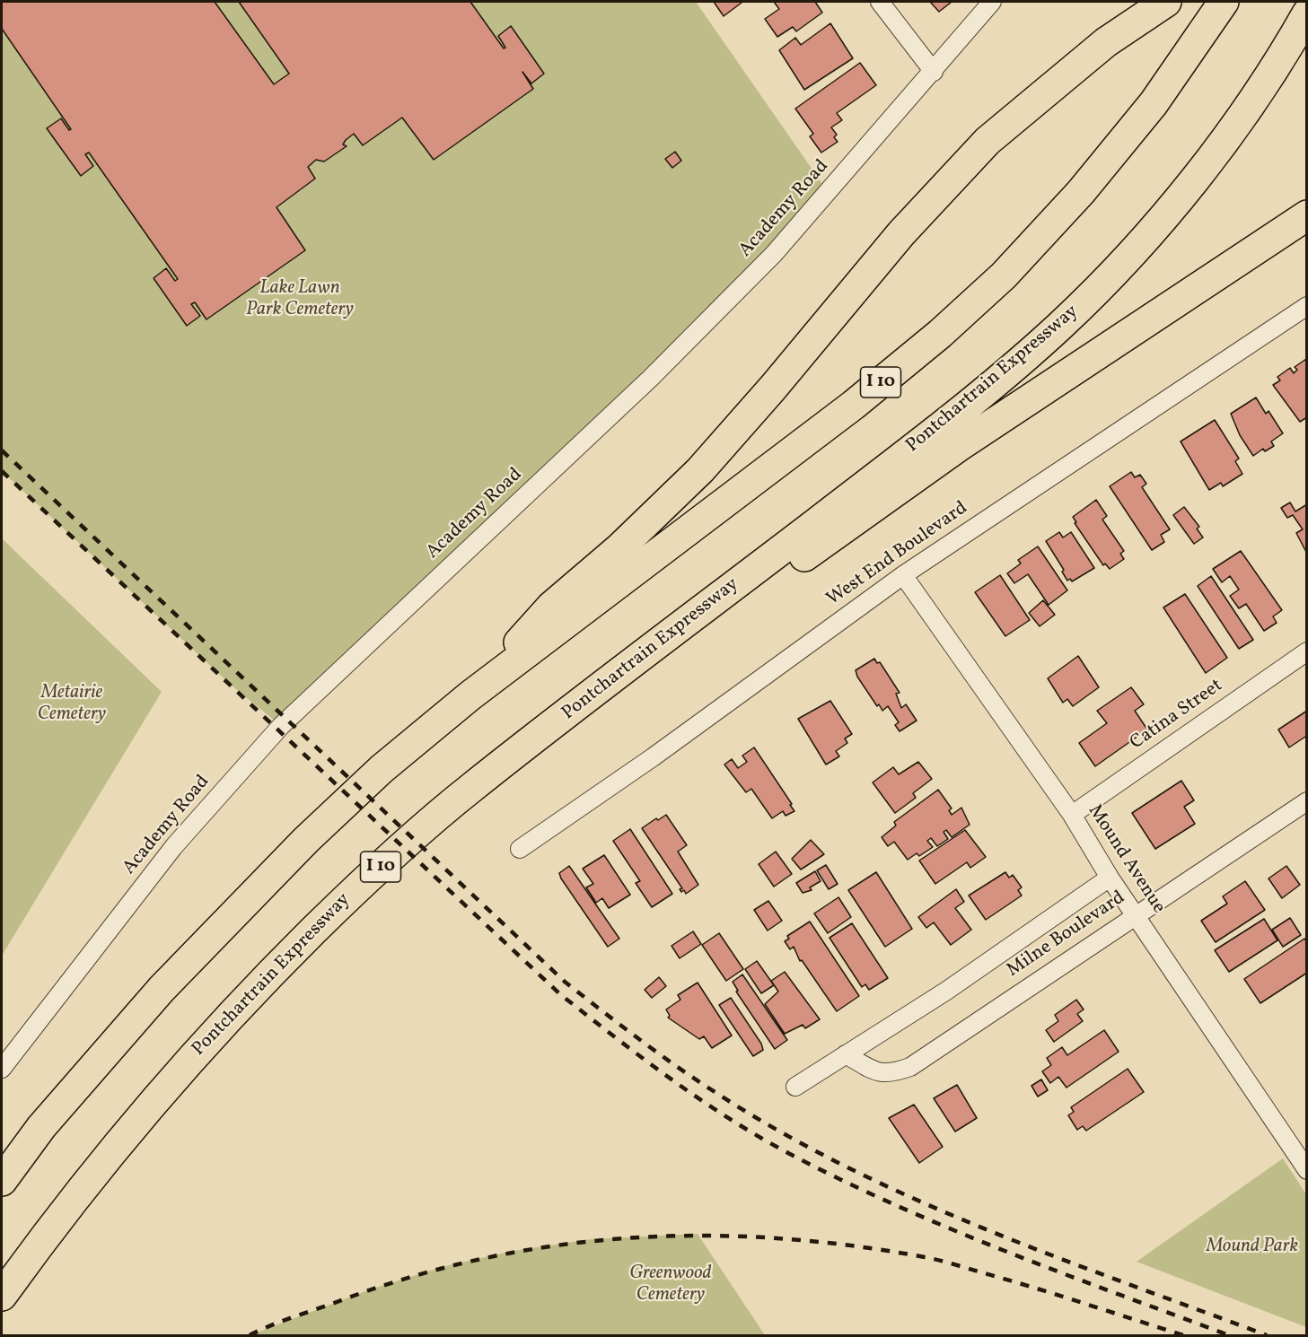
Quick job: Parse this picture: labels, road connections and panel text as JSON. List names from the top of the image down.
{
  "streets": {
    "highway": ["Pontchartrain Expressway", "I 10"],
    "street": [
      "Academy Road",
      "West End Boulevard",
      "Catina Street",
      "Mound Avenue",
      "Milne Boulevard"
    ]
  },
  "crossings": [
    ["West End Boulevard", "Mound Avenue"],
    ["Catina Street", "Mound Avenue"],
    ["Mound Avenue", "Milne Boulevard"]
  ],
  "parks": [
    "Lake Lawn Park Cemetery",
    "Metairie Cemetery",
    "Mound Park",
    "Greenwood Cemetery"
  ]
}
